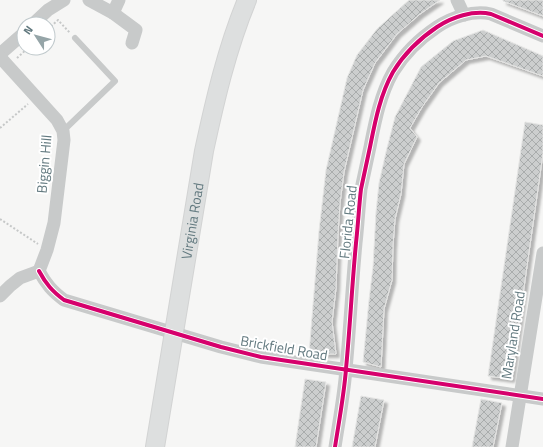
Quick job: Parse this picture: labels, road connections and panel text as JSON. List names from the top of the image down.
{
  "streets": {
    "street": [
      "Biggin Hill",
      "Virginia Road",
      "Florida Road",
      "Maryland Road",
      "Brickfield Road"
    ]
  },
  "crossings": [
    ["Biggin Hill", "Brickfield Road"],
    ["Virginia Road", "Brickfield Road"],
    ["Florida Road", "Brickfield Road"],
    ["Maryland Road", "Brickfield Road"]
  ],
  "north": "top left"
}
